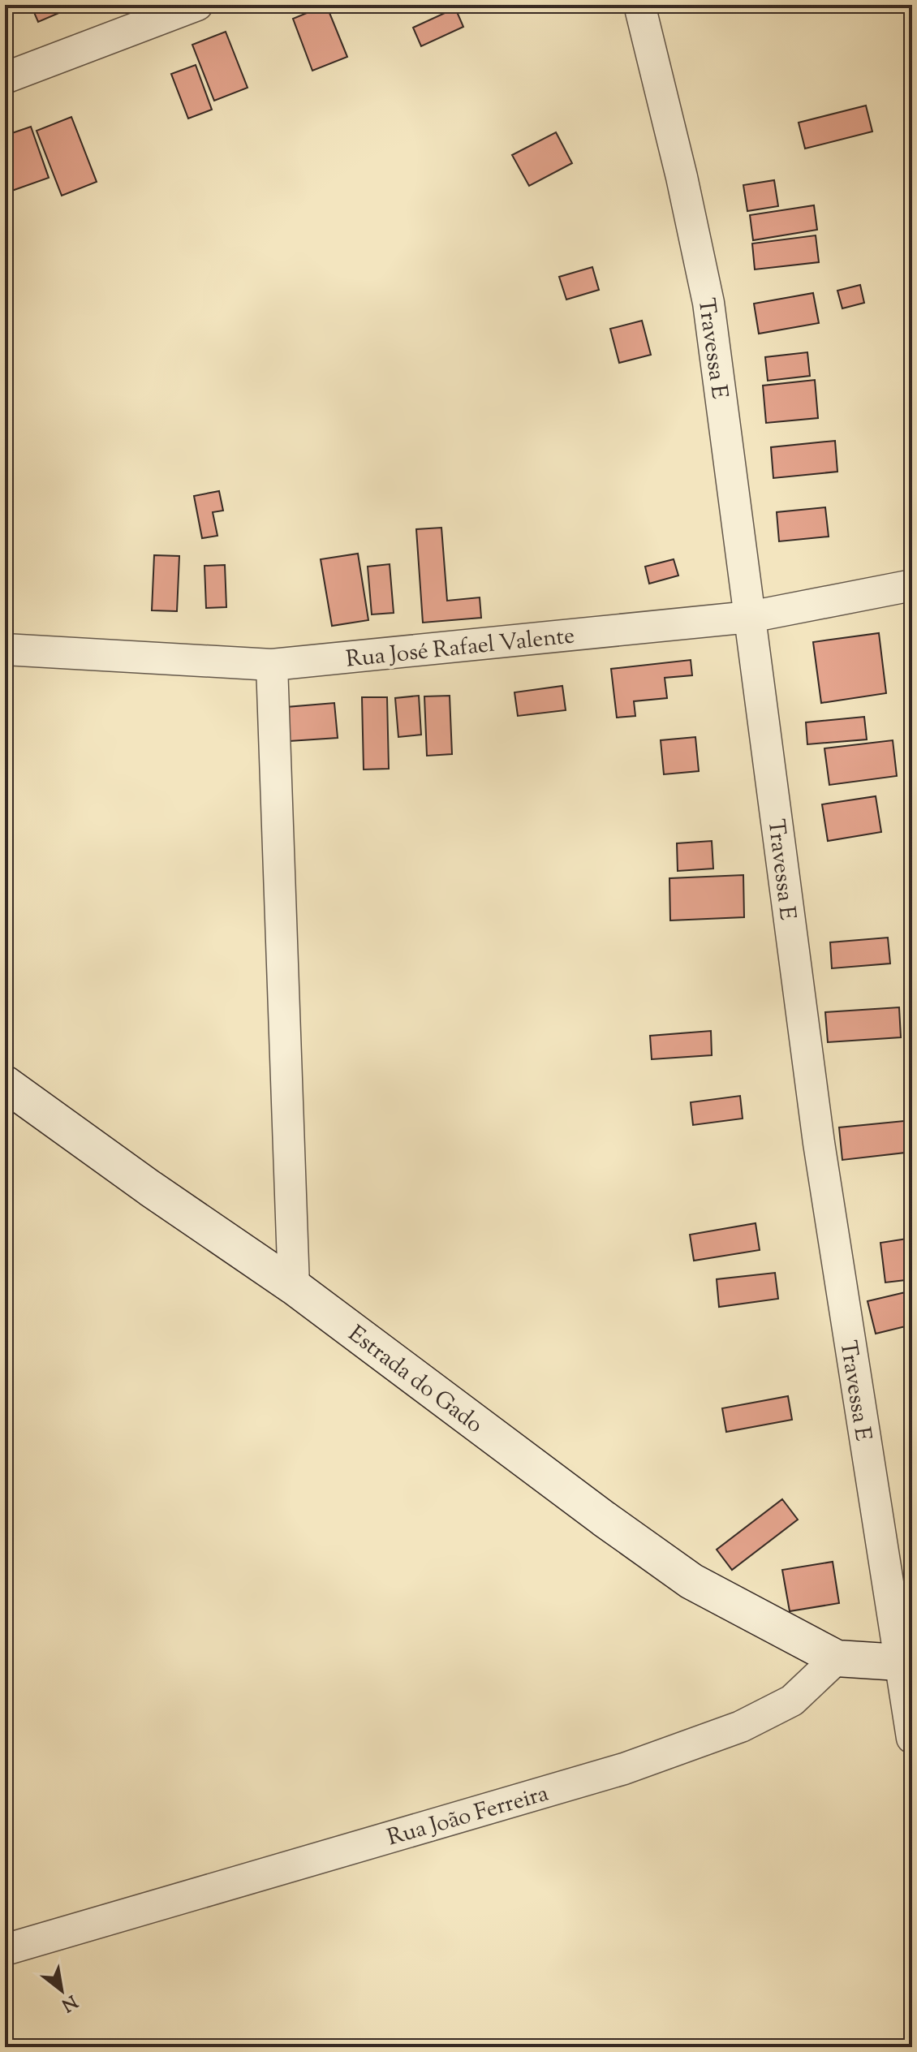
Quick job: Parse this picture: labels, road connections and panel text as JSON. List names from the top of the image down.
{
  "streets": {
    "street": [
      "Travessa E",
      "Rua José Rafael Valente",
      "Estrada do Gado",
      "Rua João Ferreira"
    ]
  },
  "crossings": [
    ["Travessa E", "Rua José Rafael Valente"],
    ["Estrada do Gado", "Rua João Ferreira"]
  ],
  "north": "bottom right"
}
